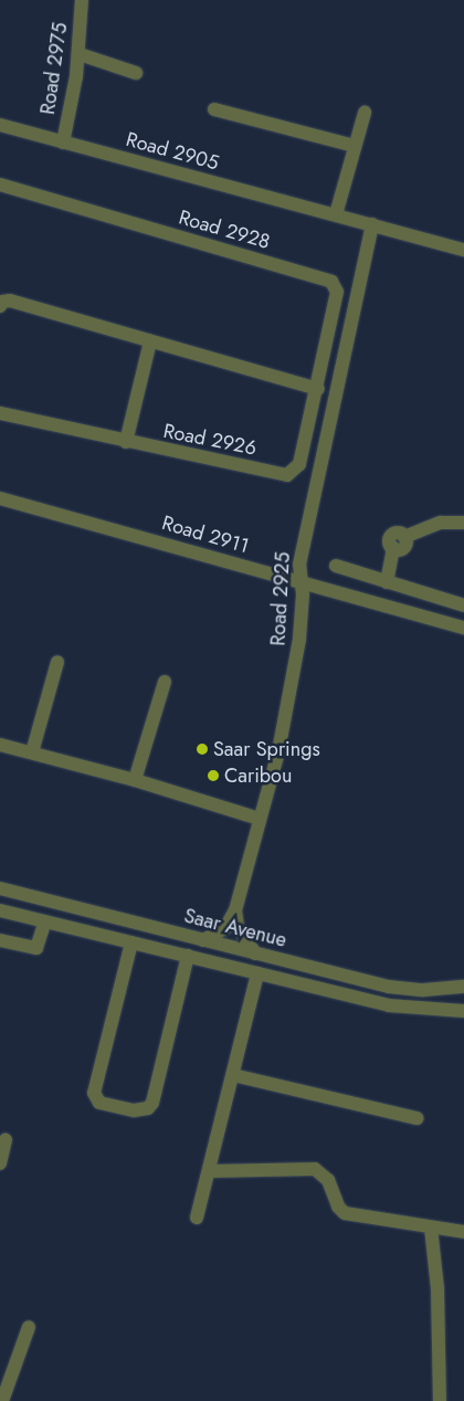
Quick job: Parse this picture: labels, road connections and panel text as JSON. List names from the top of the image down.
{
  "streets": {
    "street": [
      "Road 2975",
      "Road 2905",
      "Road 2928",
      "Road 2926",
      "Road 2911",
      "Road 2925",
      "Saar Avenue"
    ]
  },
  "crossings": [
    ["Road 2975", "Road 2905"],
    ["Road 2905", "Road 2925"],
    ["Road 2928", "Road 2926"],
    ["Road 2911", "Road 2925"],
    ["Road 2925", "Saar Avenue"]
  ],
  "places": ["Saar Springs", "Caribou"]
}
